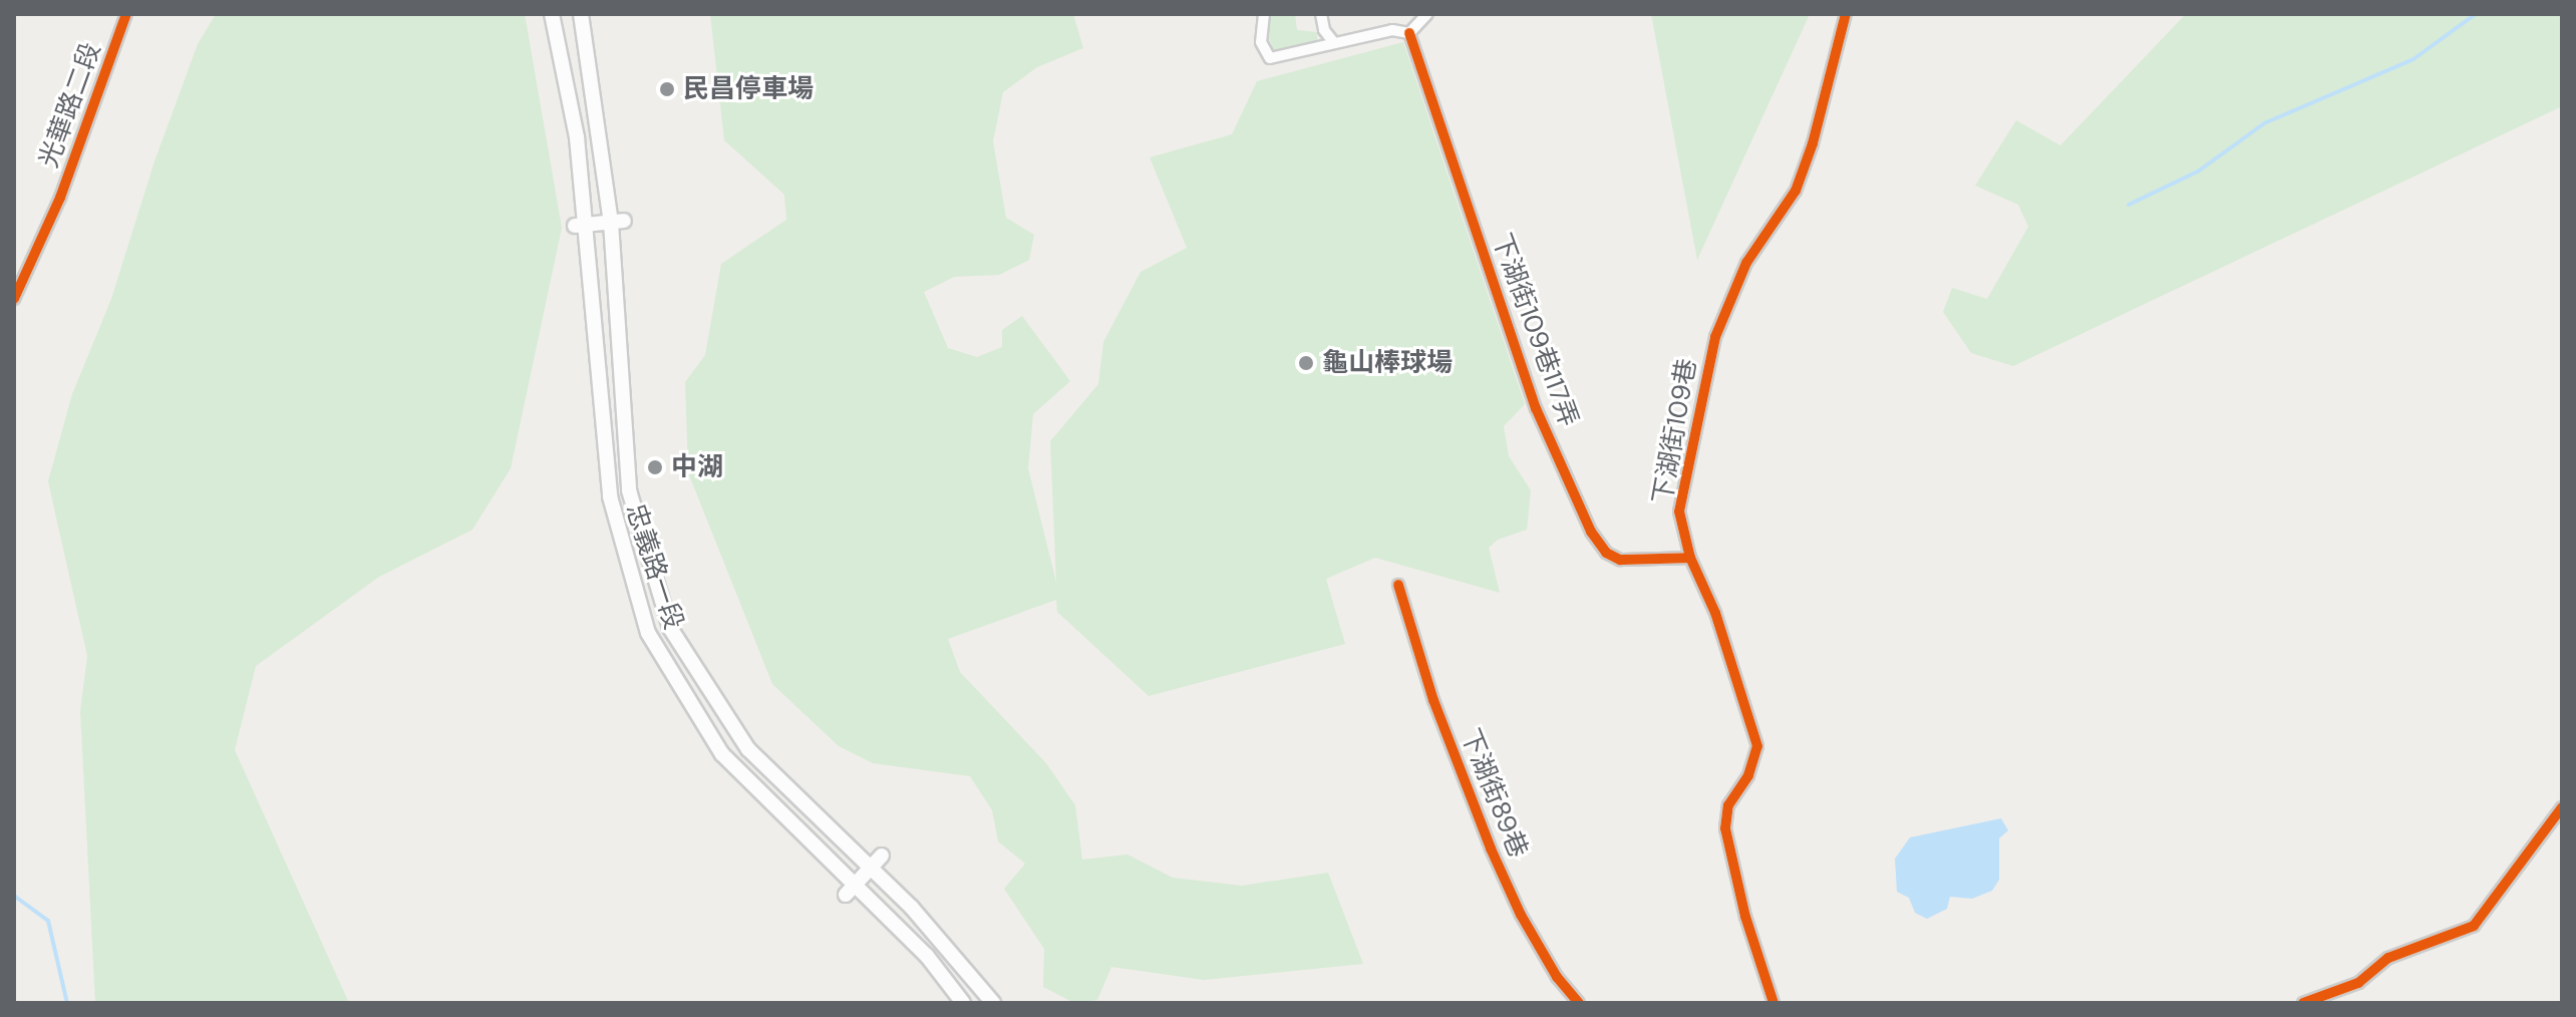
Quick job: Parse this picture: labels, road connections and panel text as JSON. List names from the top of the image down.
{
  "streets": {
    "main road": ["忠義路一段"],
    "street": [
      "光華路二段",
      "下湖街109巷117弄",
      "下湖街109巷",
      "下湖街89巷"
    ]
  },
  "crossings": [
    ["下湖街109巷117弄", "下湖街109巷"]
  ],
  "places": ["民昌停車場", "龜山棒球場", "中湖"]
}
